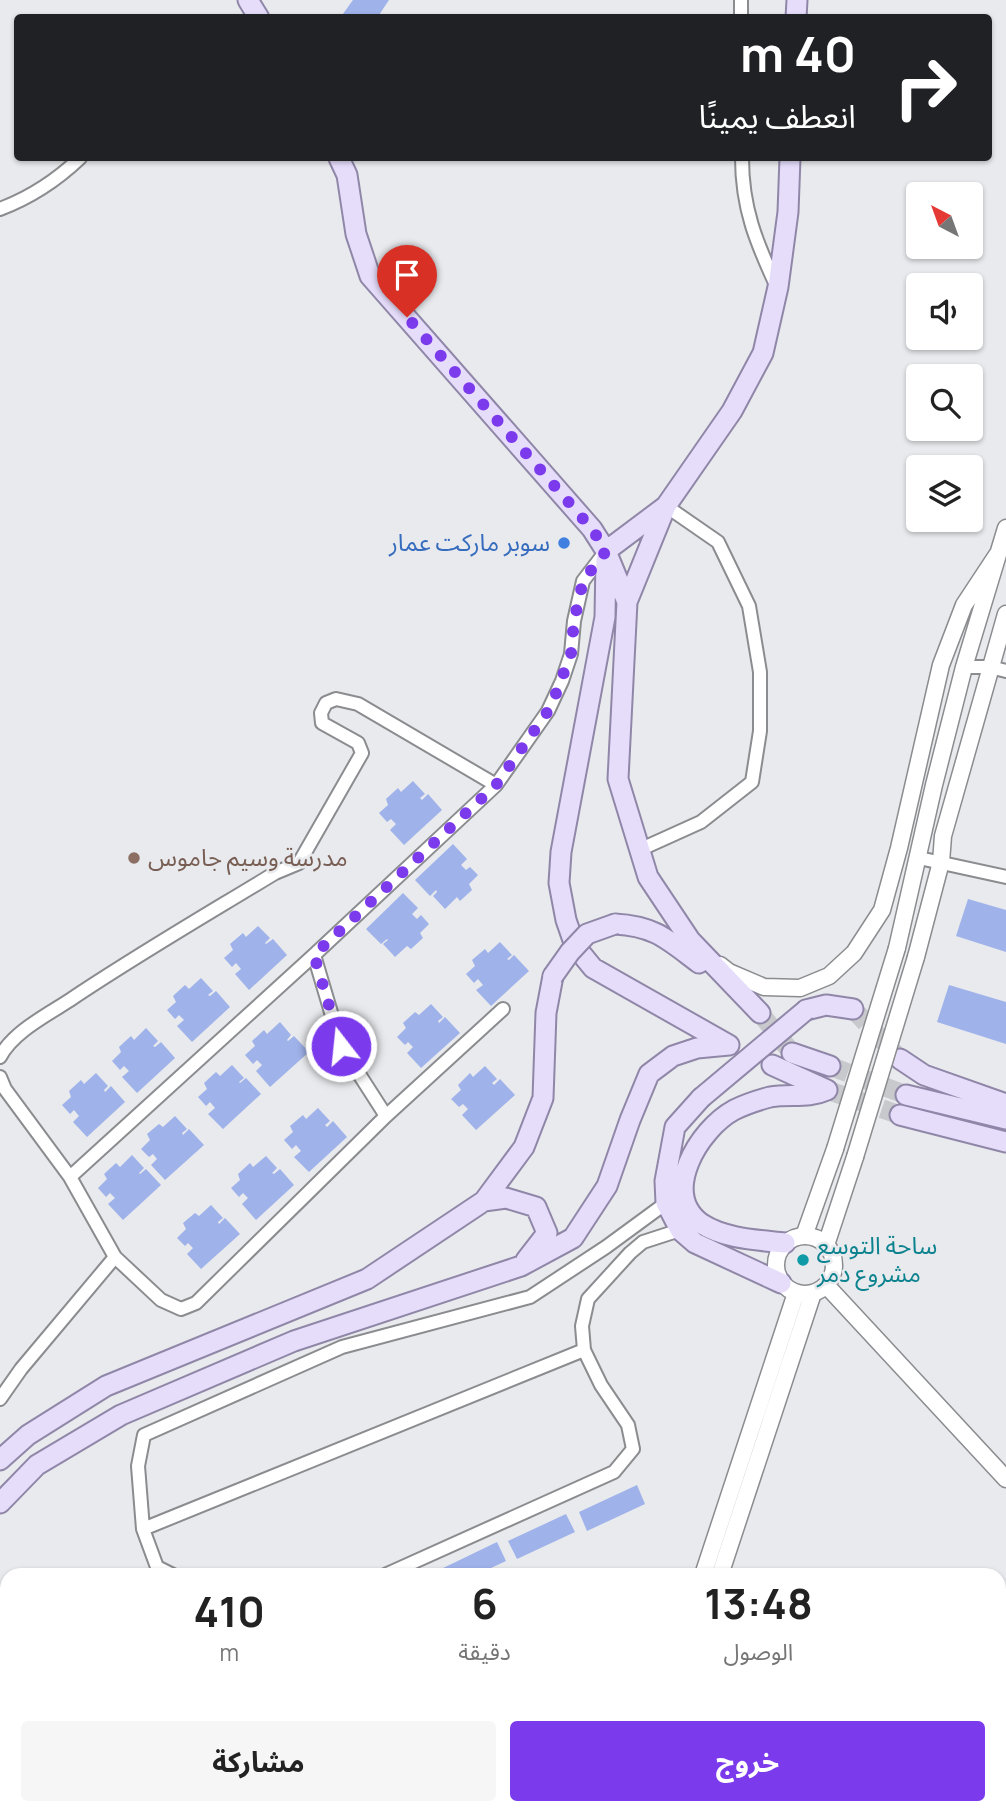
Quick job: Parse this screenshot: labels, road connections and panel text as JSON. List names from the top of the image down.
{
  "places": ["سوبر ماركت عمار", "مدرسة وسيم جاموس", "ساحة التوسع مشروع دمر"],
  "north": "top left",
  "page": {
    "turn": ["40 m", "انعطف يمينًا"],
    "eta": [
      "13:48",
      "الوصول",
      "6",
      "دقيقة",
      "410",
      "m"
    ],
    "buttons": ["خروج", "مشاركة"]
  }
}
